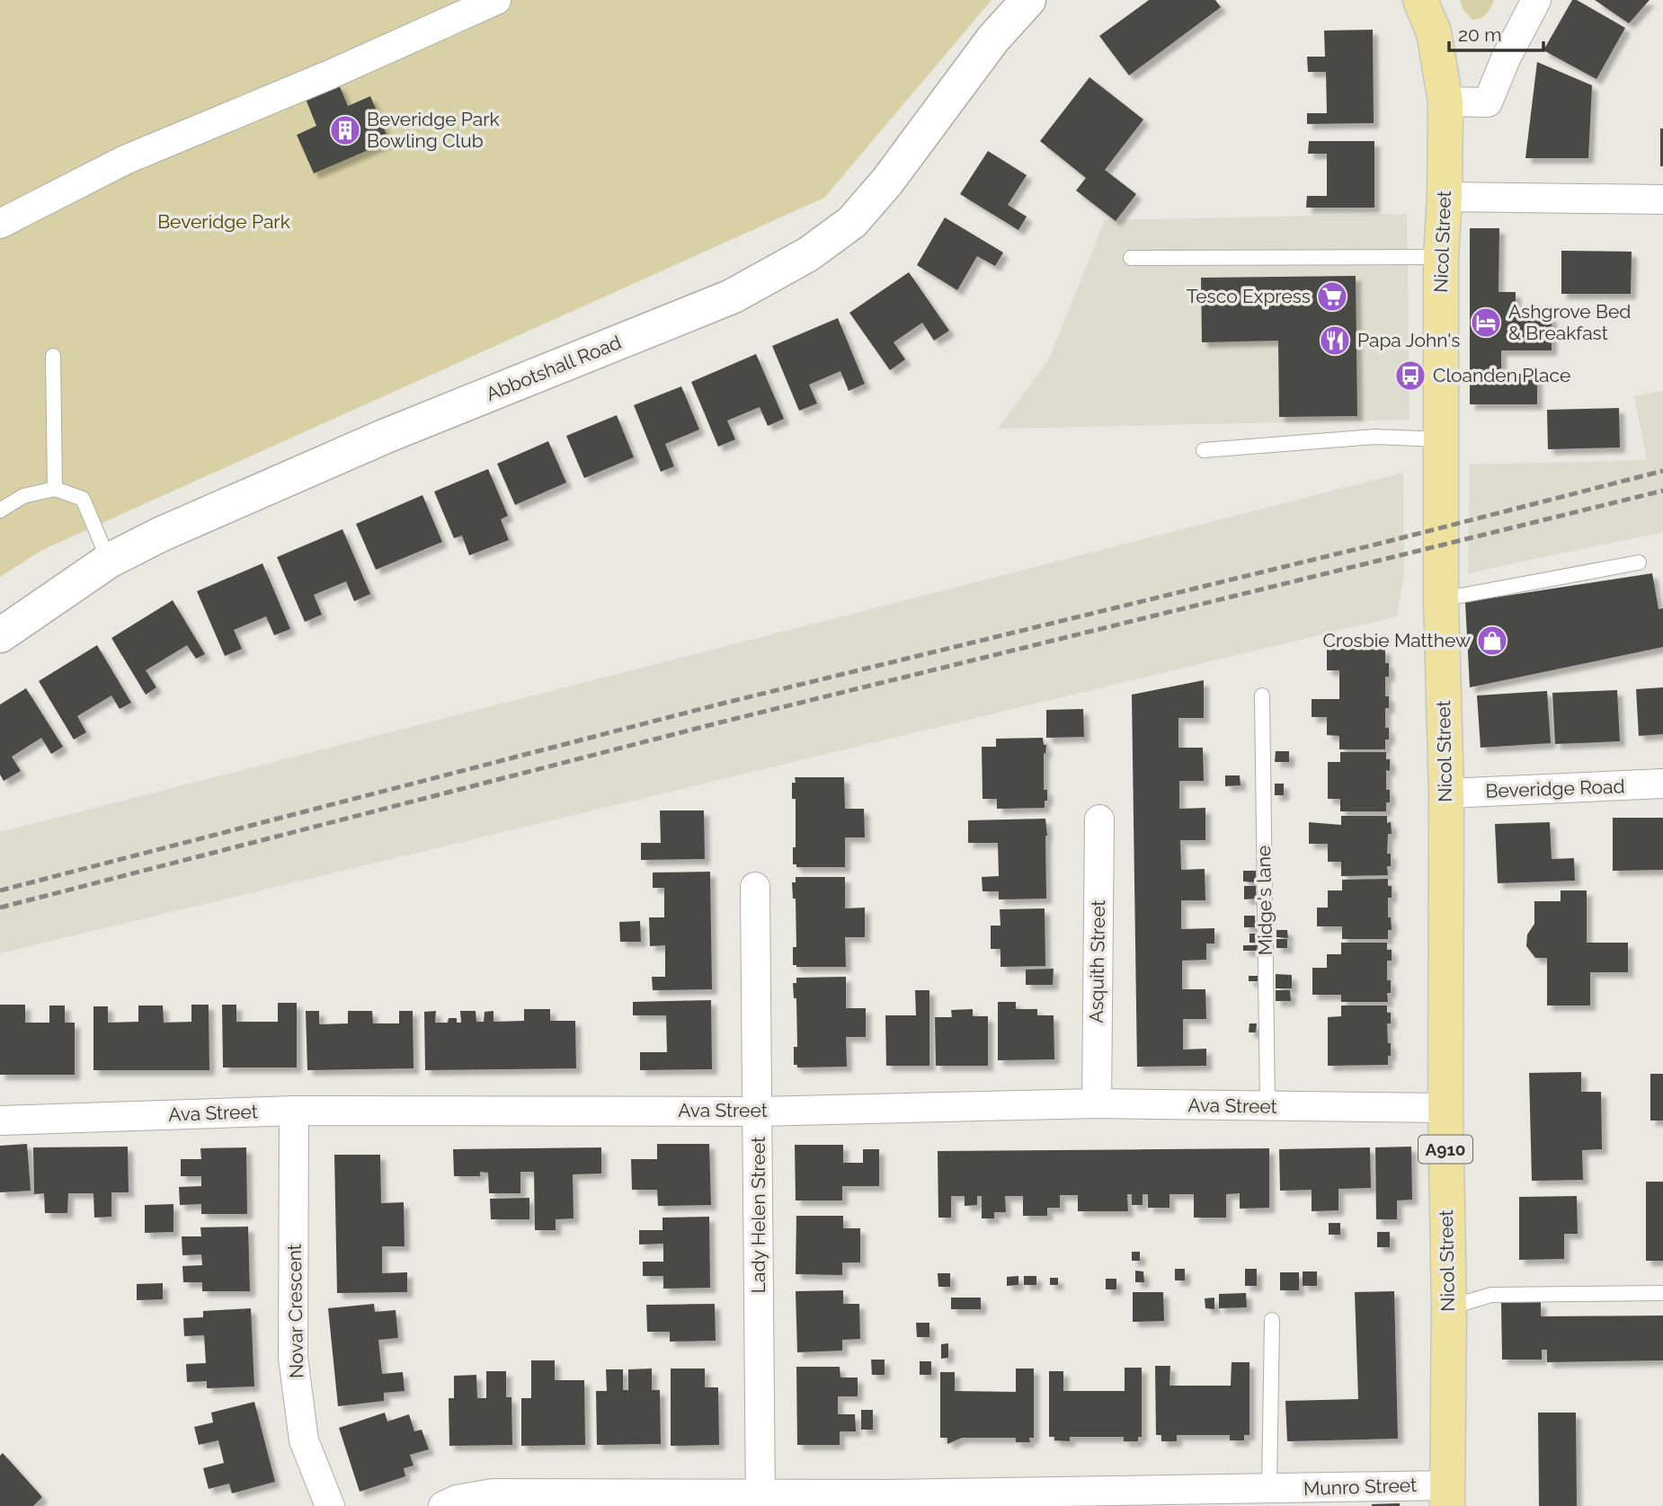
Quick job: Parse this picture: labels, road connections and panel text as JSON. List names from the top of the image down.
{
  "streets": {
    "main road": ["Nicol Street", "Abbotshall Road", "A910"],
    "street": [
      "Beveridge Road",
      "Asquith Street",
      "Ava Street",
      "Lady Helen Street",
      "Novar Crescent",
      "Munro Street"
    ],
    "lane": ["Midge's lane"]
  },
  "crossings": [
    ["Nicol Street", "Beveridge Road"],
    ["Nicol Street", "Ava Street"],
    ["Nicol Street", "Munro Street"],
    ["Midge's lane", "Ava Street"],
    ["Asquith Street", "Ava Street"],
    ["Ava Street", "Lady Helen Street"],
    ["Ava Street", "Novar Crescent"],
    ["Lady Helen Street", "Munro Street"]
  ],
  "parks": ["Beveridge Park"],
  "places": {
    "building": ["Beveridge Park Bowling Club"],
    "supermarket": ["Tesco Express"],
    "hotel": ["Ashgrove Bed & Breakfast"],
    "restaurant": ["Papa John's"],
    "bus stop": ["Cloanden Place"],
    "shop": ["Crosbie Matthew"]
  },
  "scale_bar": "20 m"
}
